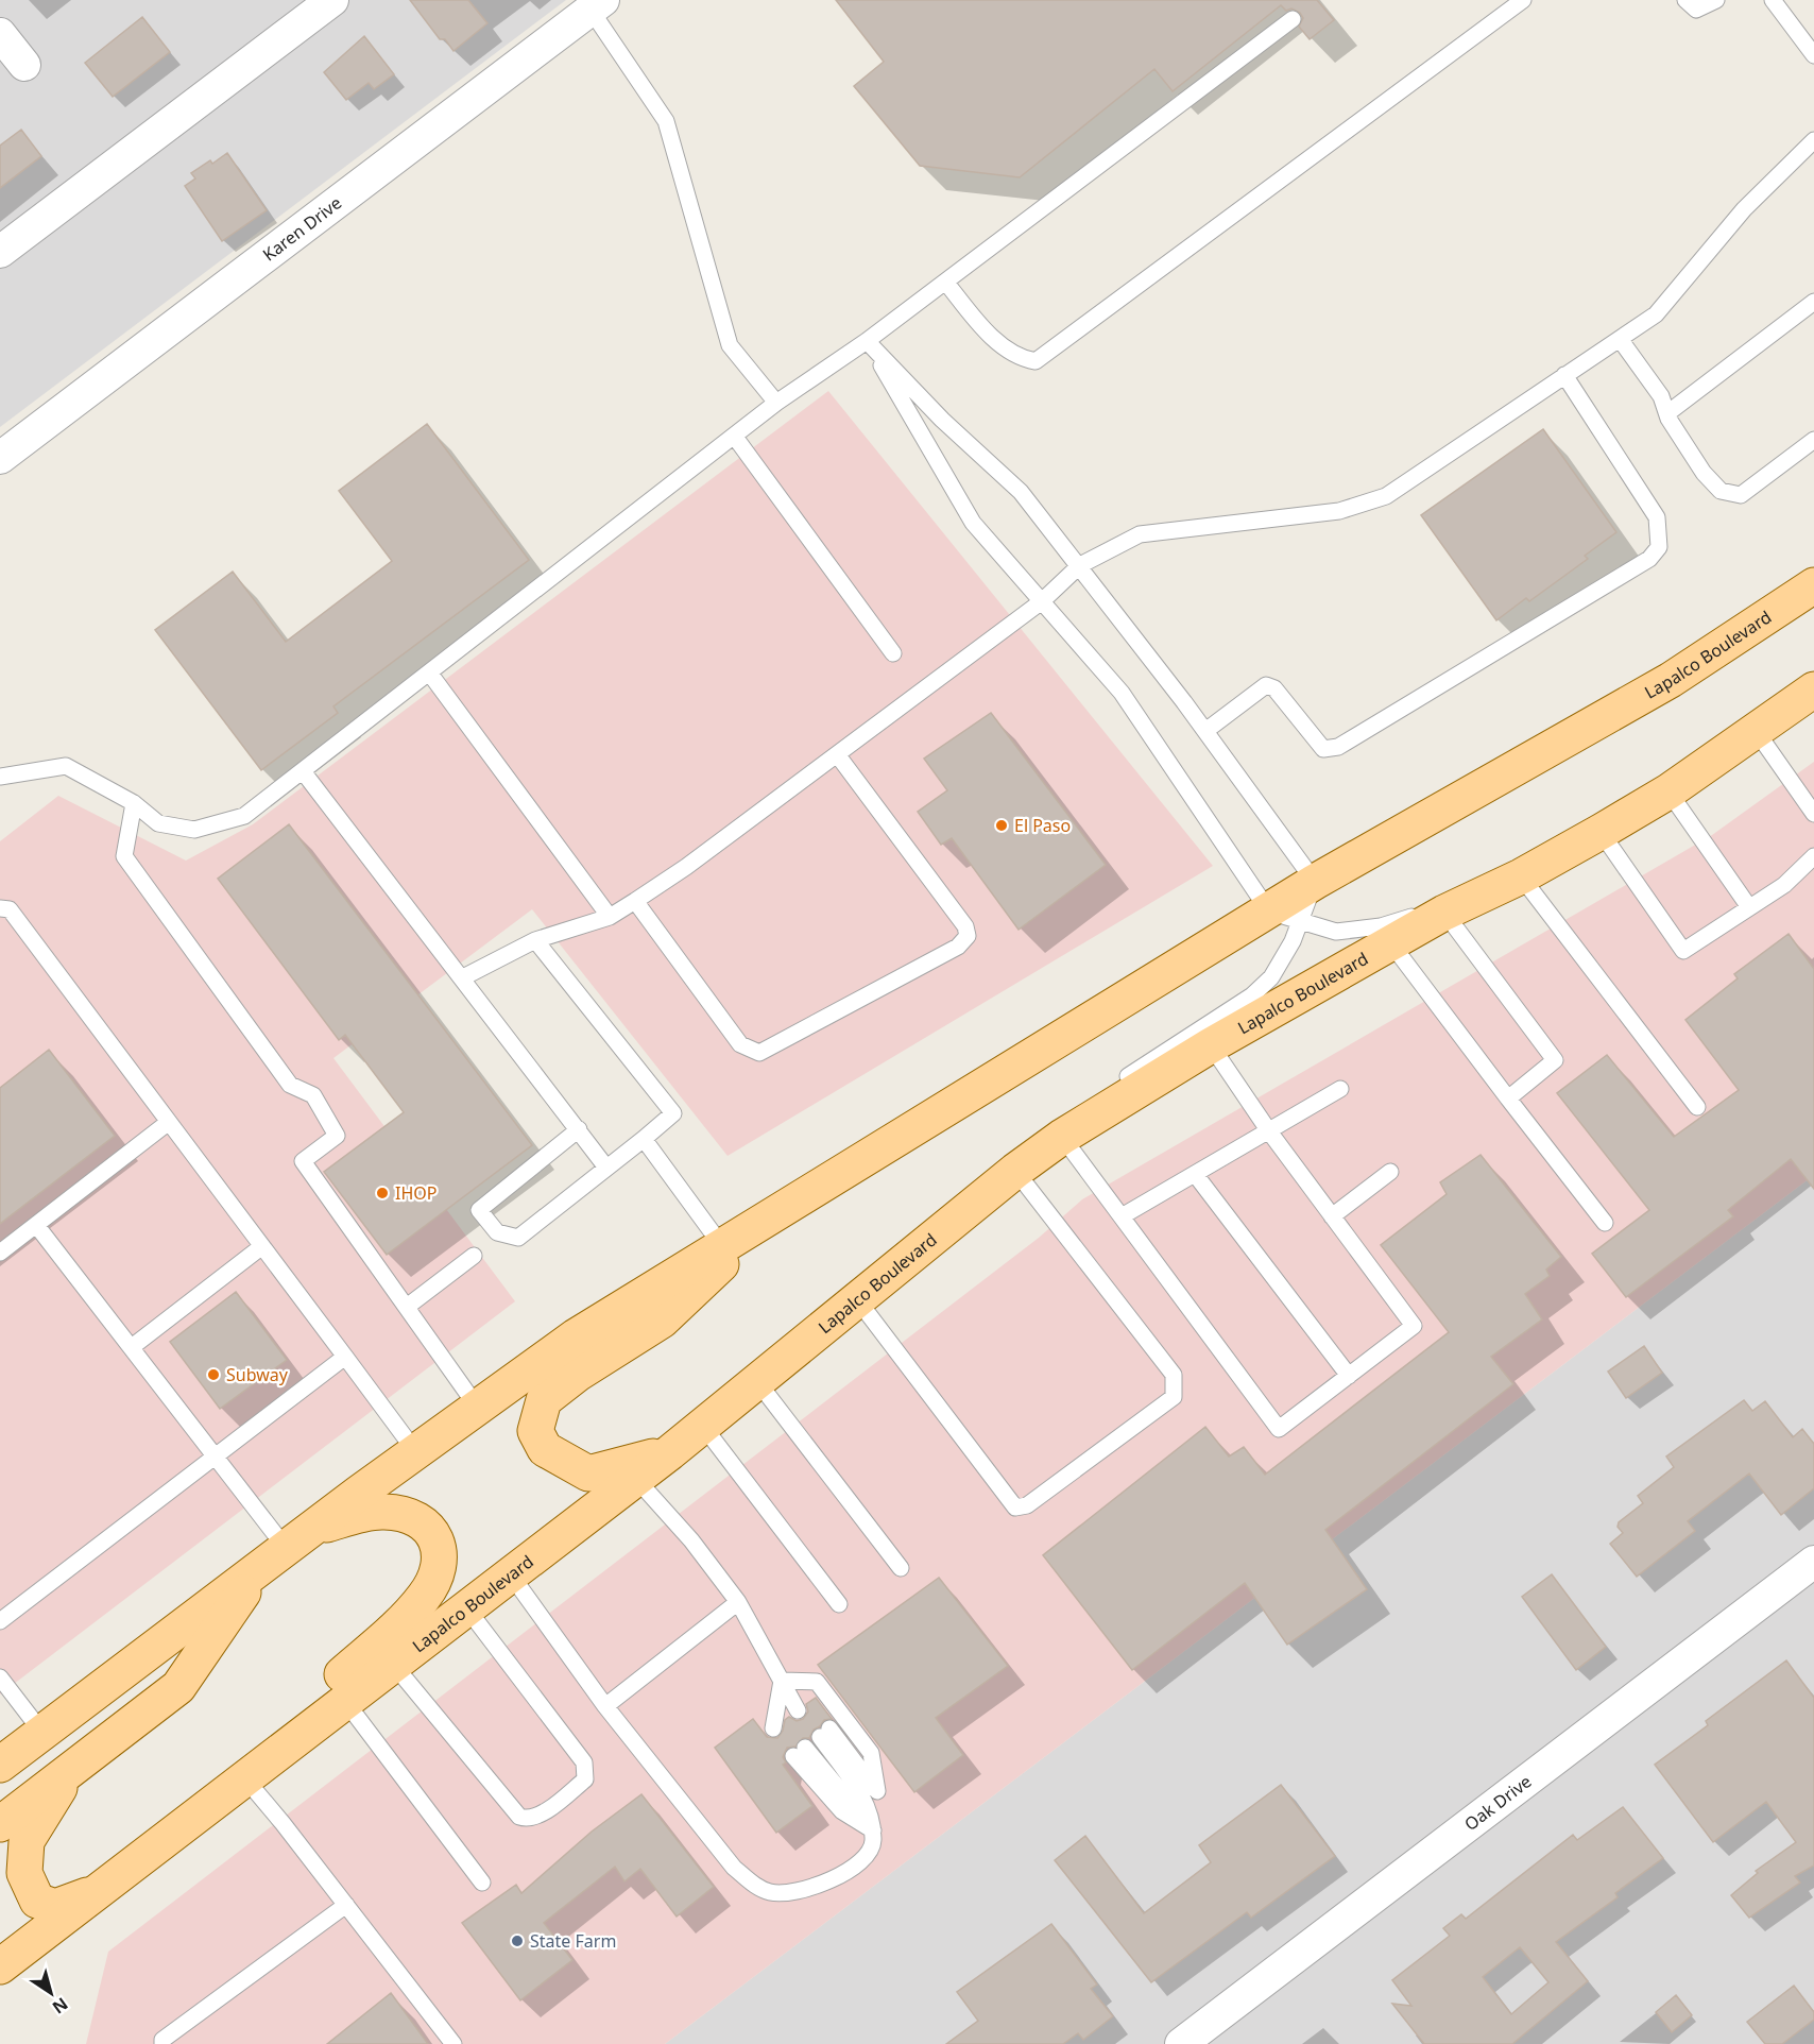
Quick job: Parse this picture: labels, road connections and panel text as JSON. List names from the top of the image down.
{
  "streets": {
    "main road": ["Lapalco Boulevard"],
    "street": ["Karen Drive", "Oak Drive"]
  },
  "places": [
    "El Paso",
    "IHOP",
    "Subway",
    "State Farm"
  ],
  "north": "bottom right"
}
